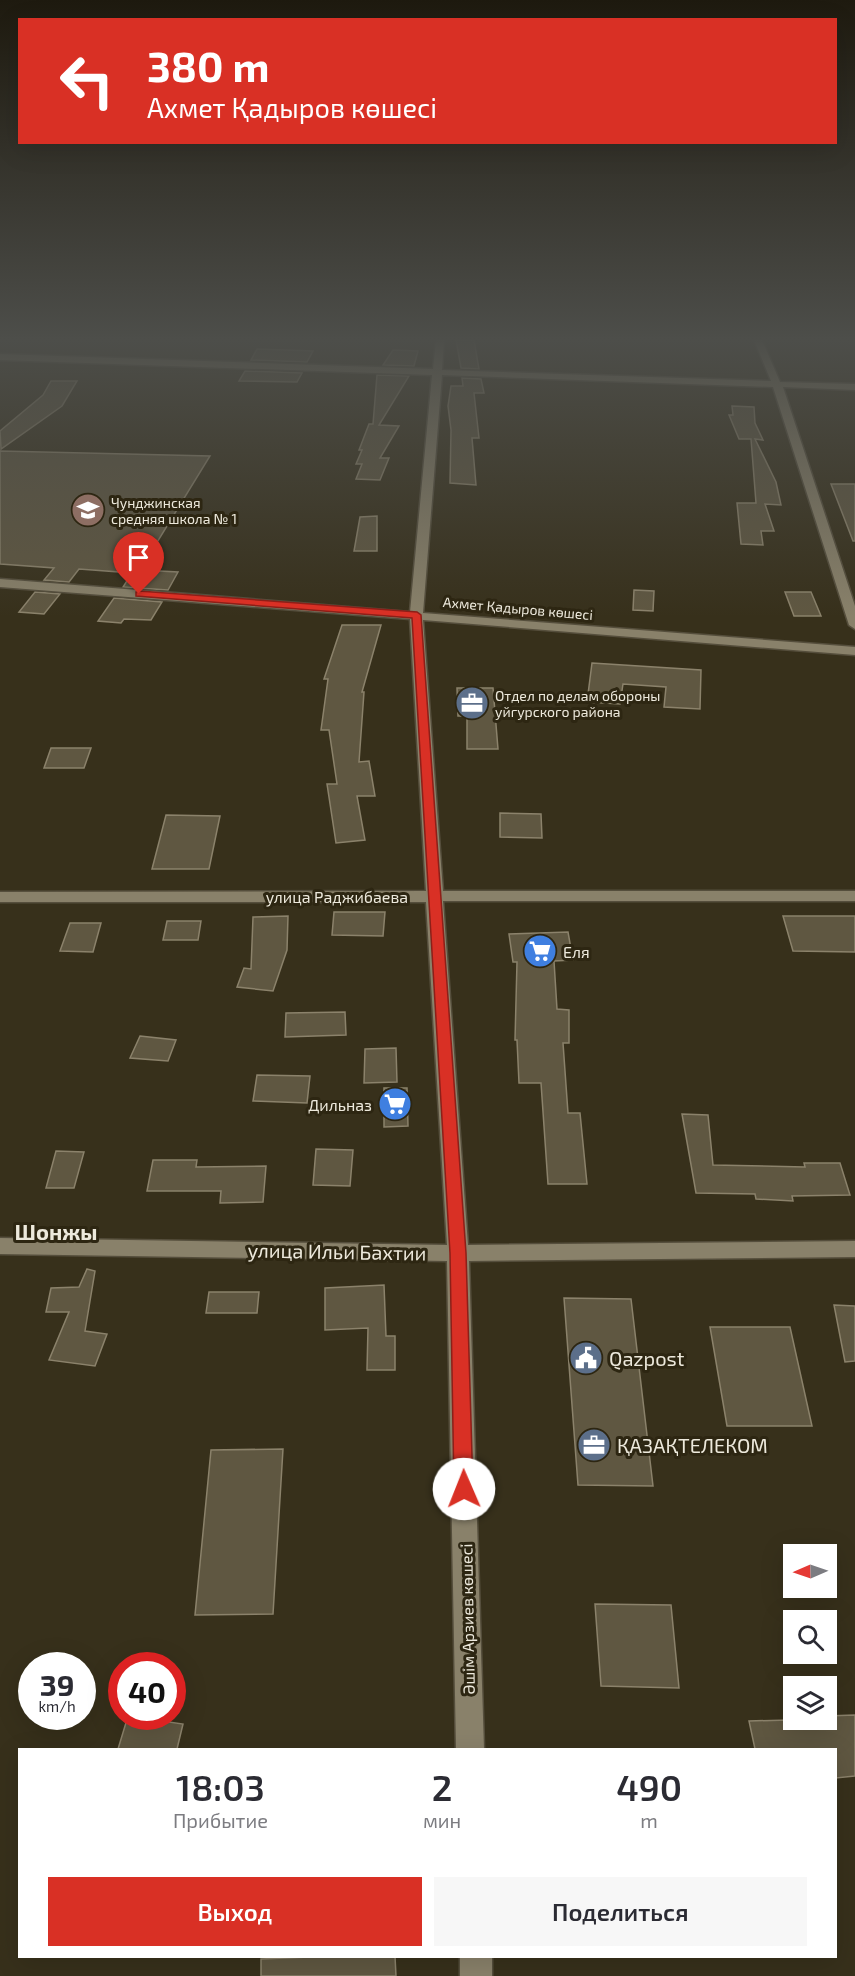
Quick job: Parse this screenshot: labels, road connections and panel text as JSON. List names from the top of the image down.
{
  "streets": {
    "street": [
      "Ахмет Қадыров көшесі",
      "улица Раджибаева",
      "улица Ильи Бахтии",
      "Әшім Арзиев көшесі"
    ]
  },
  "crossings": [
    ["Ахмет Қадыров көшесі", "Әшім Арзиев көшесі"],
    ["улица Раджибаева", "Әшім Арзиев көшесі"],
    ["улица Ильи Бахтии", "Әшім Арзиев көшесі"]
  ],
  "districts": ["Шонжы"],
  "places": {
    "school or university": ["Чунджинская средняя школа № 1"],
    "office": ["Отдел по делам обороны уйгурского района", "ҚАЗАҚТЕЛЕКОМ"],
    "supermarket": ["Еля", "Дильназ"],
    "public building": ["Qazpost"]
  },
  "north": "left",
  "page": {
    "turn": ["380 m", "Ахмет Қадыров көшесі"],
    "speed": "39 km/h",
    "limit": "40",
    "eta": [
      "18:03",
      "Прибытие",
      "2",
      "мин",
      "490",
      "m"
    ],
    "buttons": ["Выход", "Поделиться"]
  }
}
